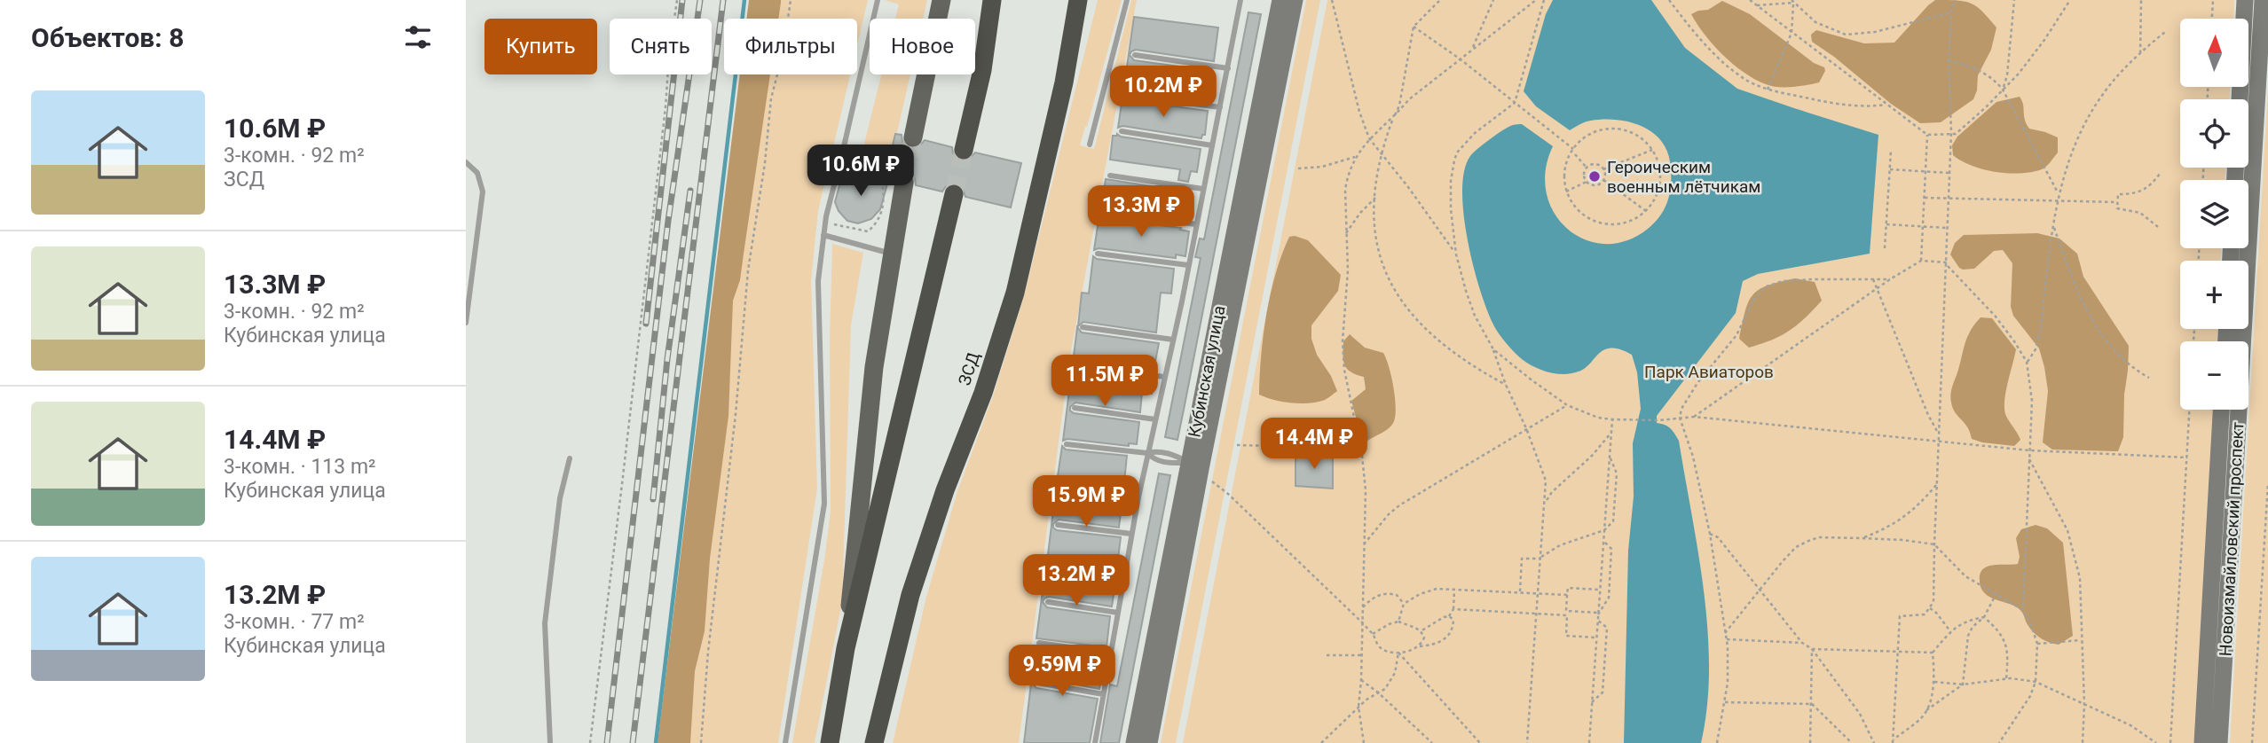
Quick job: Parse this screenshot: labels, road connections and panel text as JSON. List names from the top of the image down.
{
  "streets": {
    "highway": ["ЗСД"],
    "main road": ["Кубинская улица", "Новоизмайловский проспект"]
  },
  "parks": ["Парк Авиаторов"],
  "places": ["Героическим военным лётчикам"],
  "north": "top",
  "page": {
    "heading": "Объектов: 8",
    "map_buttons": ["+", "−"],
    "chip": [
      "Купить",
      "Снять",
      "Фильтры",
      "Новое"
    ],
    "price": [
      "10.2M ₽",
      "10.6M ₽",
      "13.3M ₽",
      "11.5M ₽",
      "14.4M ₽",
      "15.9M ₽",
      "13.2M ₽",
      "9.59M ₽"
    ],
    "list": [
      {
        "name": "10.6M ₽",
        "note": "3-комн. · 92 m² · ЗСД"
      },
      {
        "name": "13.3M ₽",
        "note": "3-комн. · 92 m² · Кубинская улица"
      },
      {
        "name": "14.4M ₽",
        "note": "3-комн. · 113 m² · Кубинская улица"
      },
      {
        "name": "13.2M ₽",
        "note": "3-комн. · 77 m² · Кубинская улица"
      }
    ]
  }
}
